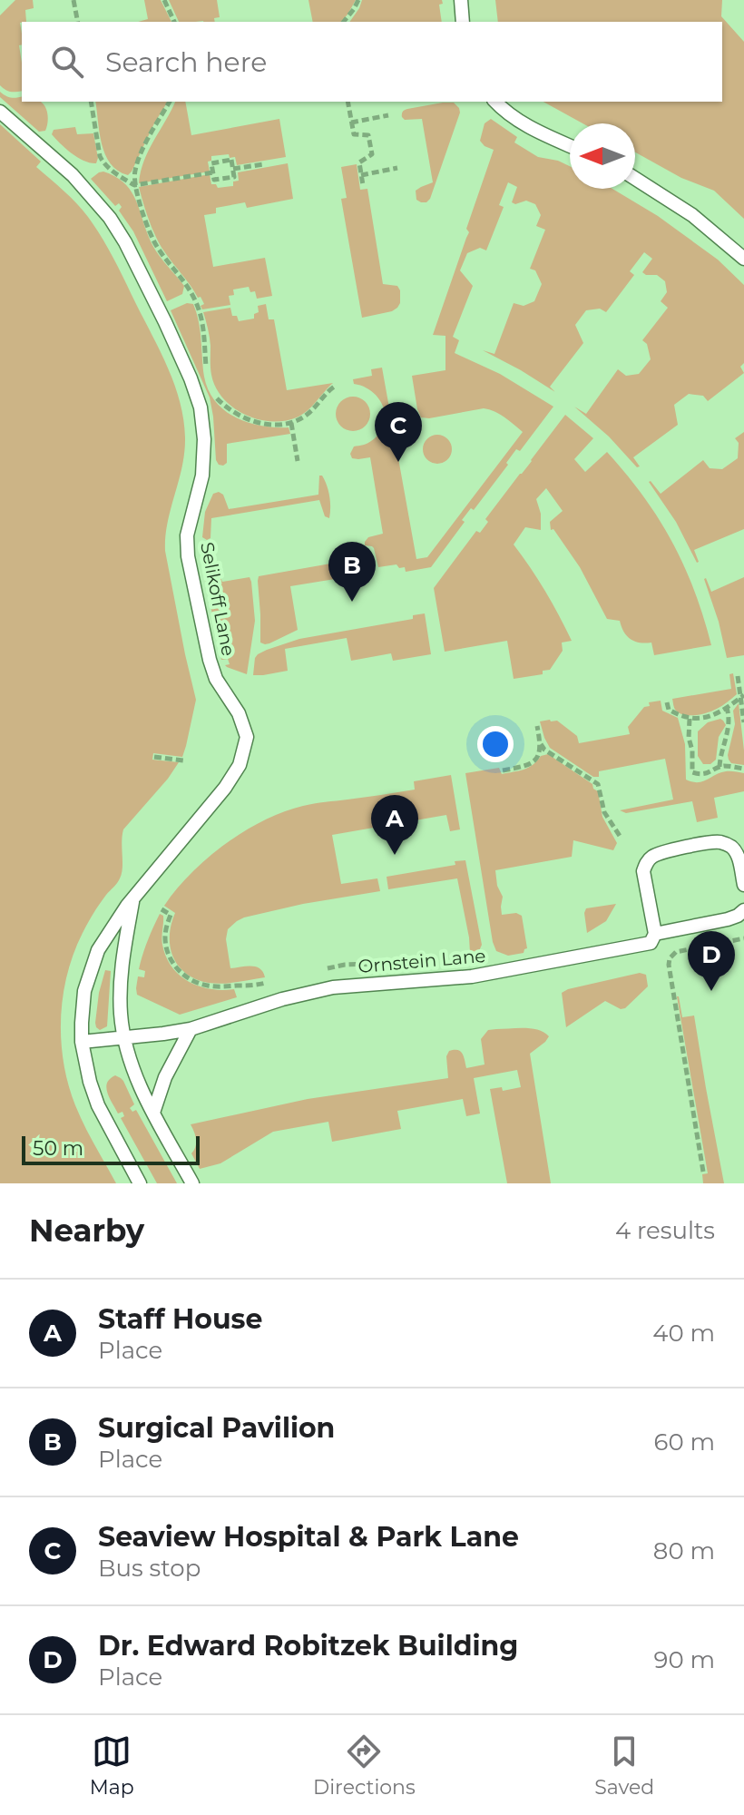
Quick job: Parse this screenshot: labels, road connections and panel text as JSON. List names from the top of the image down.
{
  "streets": {
    "lane": ["Selikoff Lane", "Ornstein Lane"]
  },
  "crossings": [
    ["Selikoff Lane", "Ornstein Lane"]
  ],
  "scale_bar": "50 m",
  "north": "left",
  "page": {
    "search": "Search here",
    "pins": [
      "C",
      "B",
      "A",
      "D"
    ],
    "scale": "50 m",
    "heading": ["Nearby", "4 results"],
    "list": [
      {
        "mark": "A",
        "name": "Staff House",
        "note": "Place",
        "value": "40 m"
      },
      {
        "mark": "B",
        "name": "Surgical Pavilion",
        "note": "Place",
        "value": "60 m"
      },
      {
        "mark": "C",
        "name": "Seaview Hospital & Park Lane",
        "note": "Bus stop",
        "value": "80 m"
      },
      {
        "mark": "D",
        "name": "Dr. Edward Robitzek Building",
        "note": "Place",
        "value": "90 m"
      }
    ],
    "nav": ["Map", "Directions", "Saved"]
  }
}
